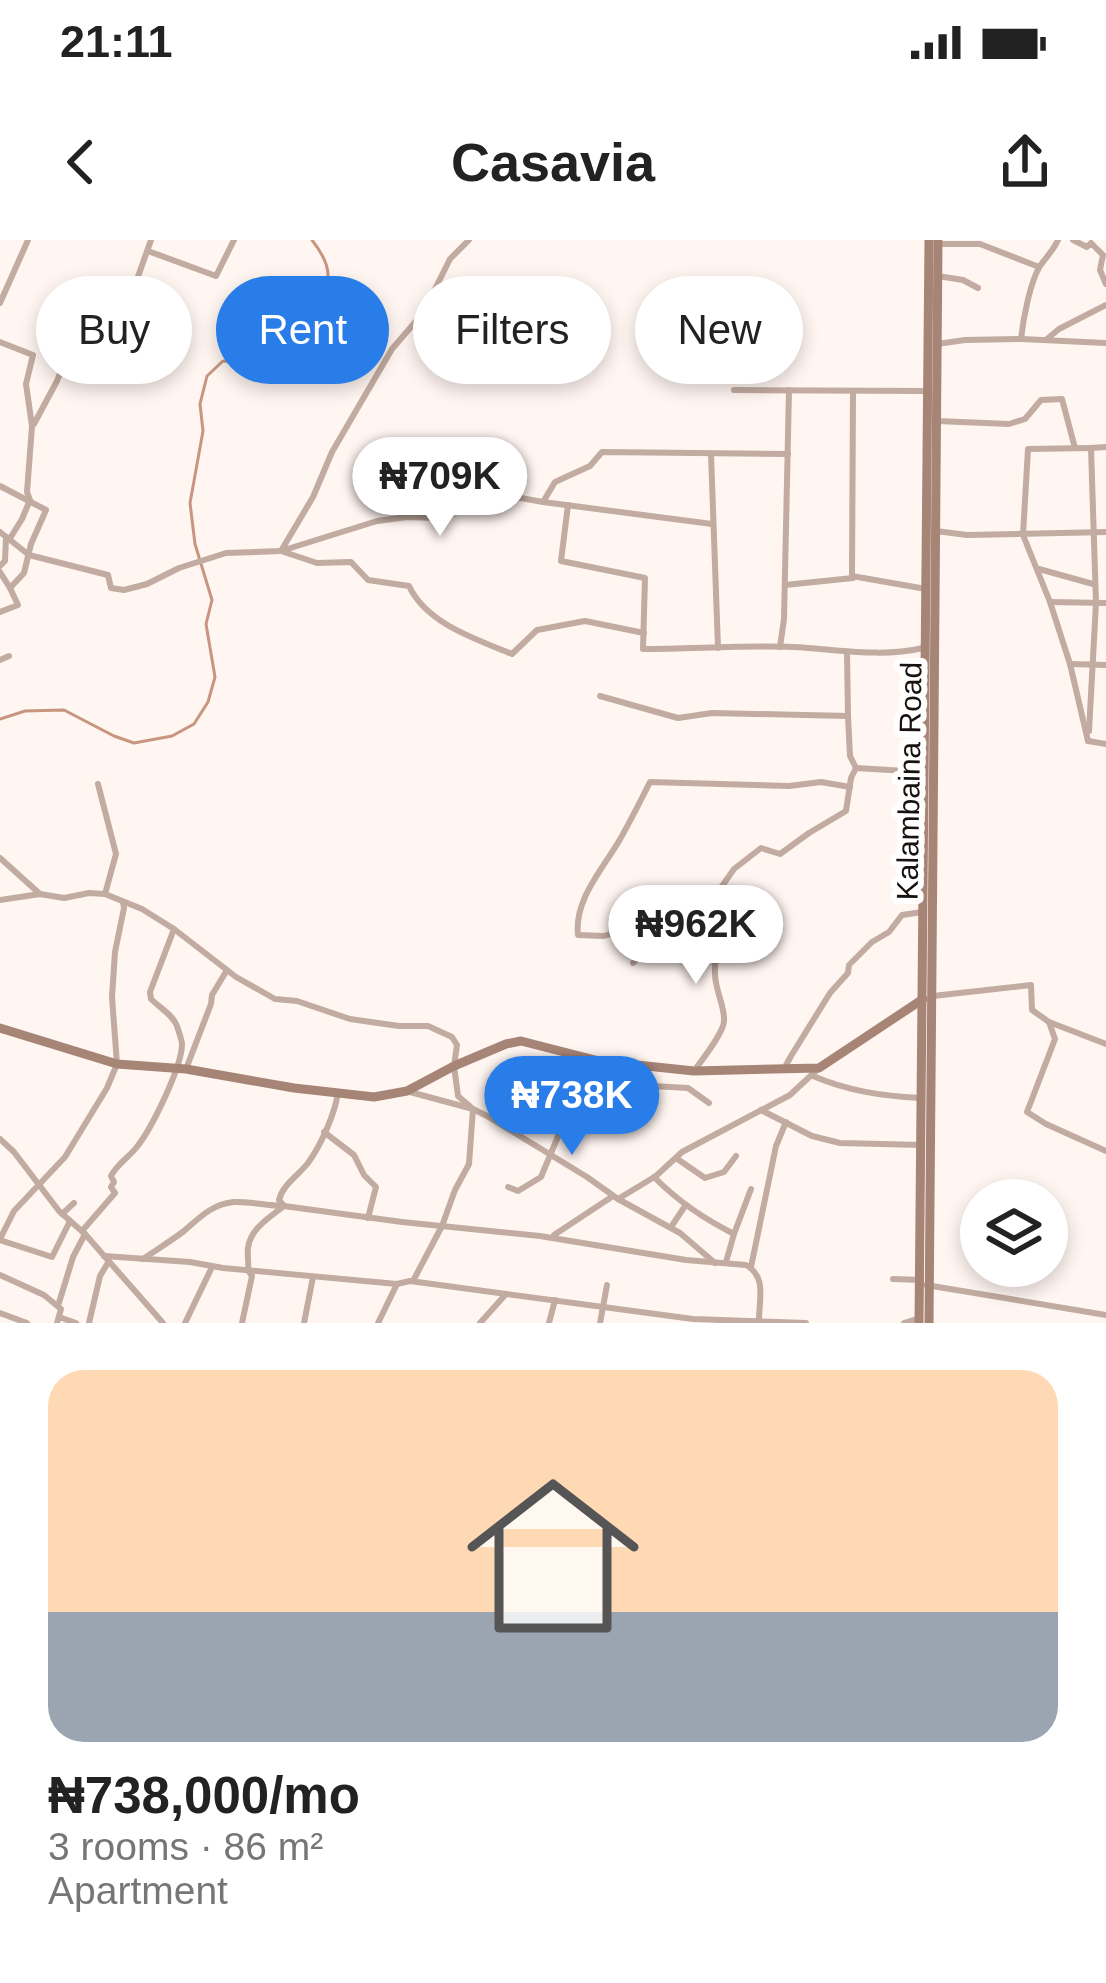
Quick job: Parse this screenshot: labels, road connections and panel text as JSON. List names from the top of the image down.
{
  "streets": {
    "main road": ["Kalambaina Road"]
  },
  "page": {
    "status": "21:11",
    "header": "Casavia",
    "chip": [
      "Buy",
      "Rent",
      "Filters",
      "New"
    ],
    "price": ["₦709K", "₦962K", "₦738K"],
    "list": [
      {
        "name": "₦738,000/mo",
        "note": "3 rooms · 86 m² · Apartment"
      }
    ]
  }
}
